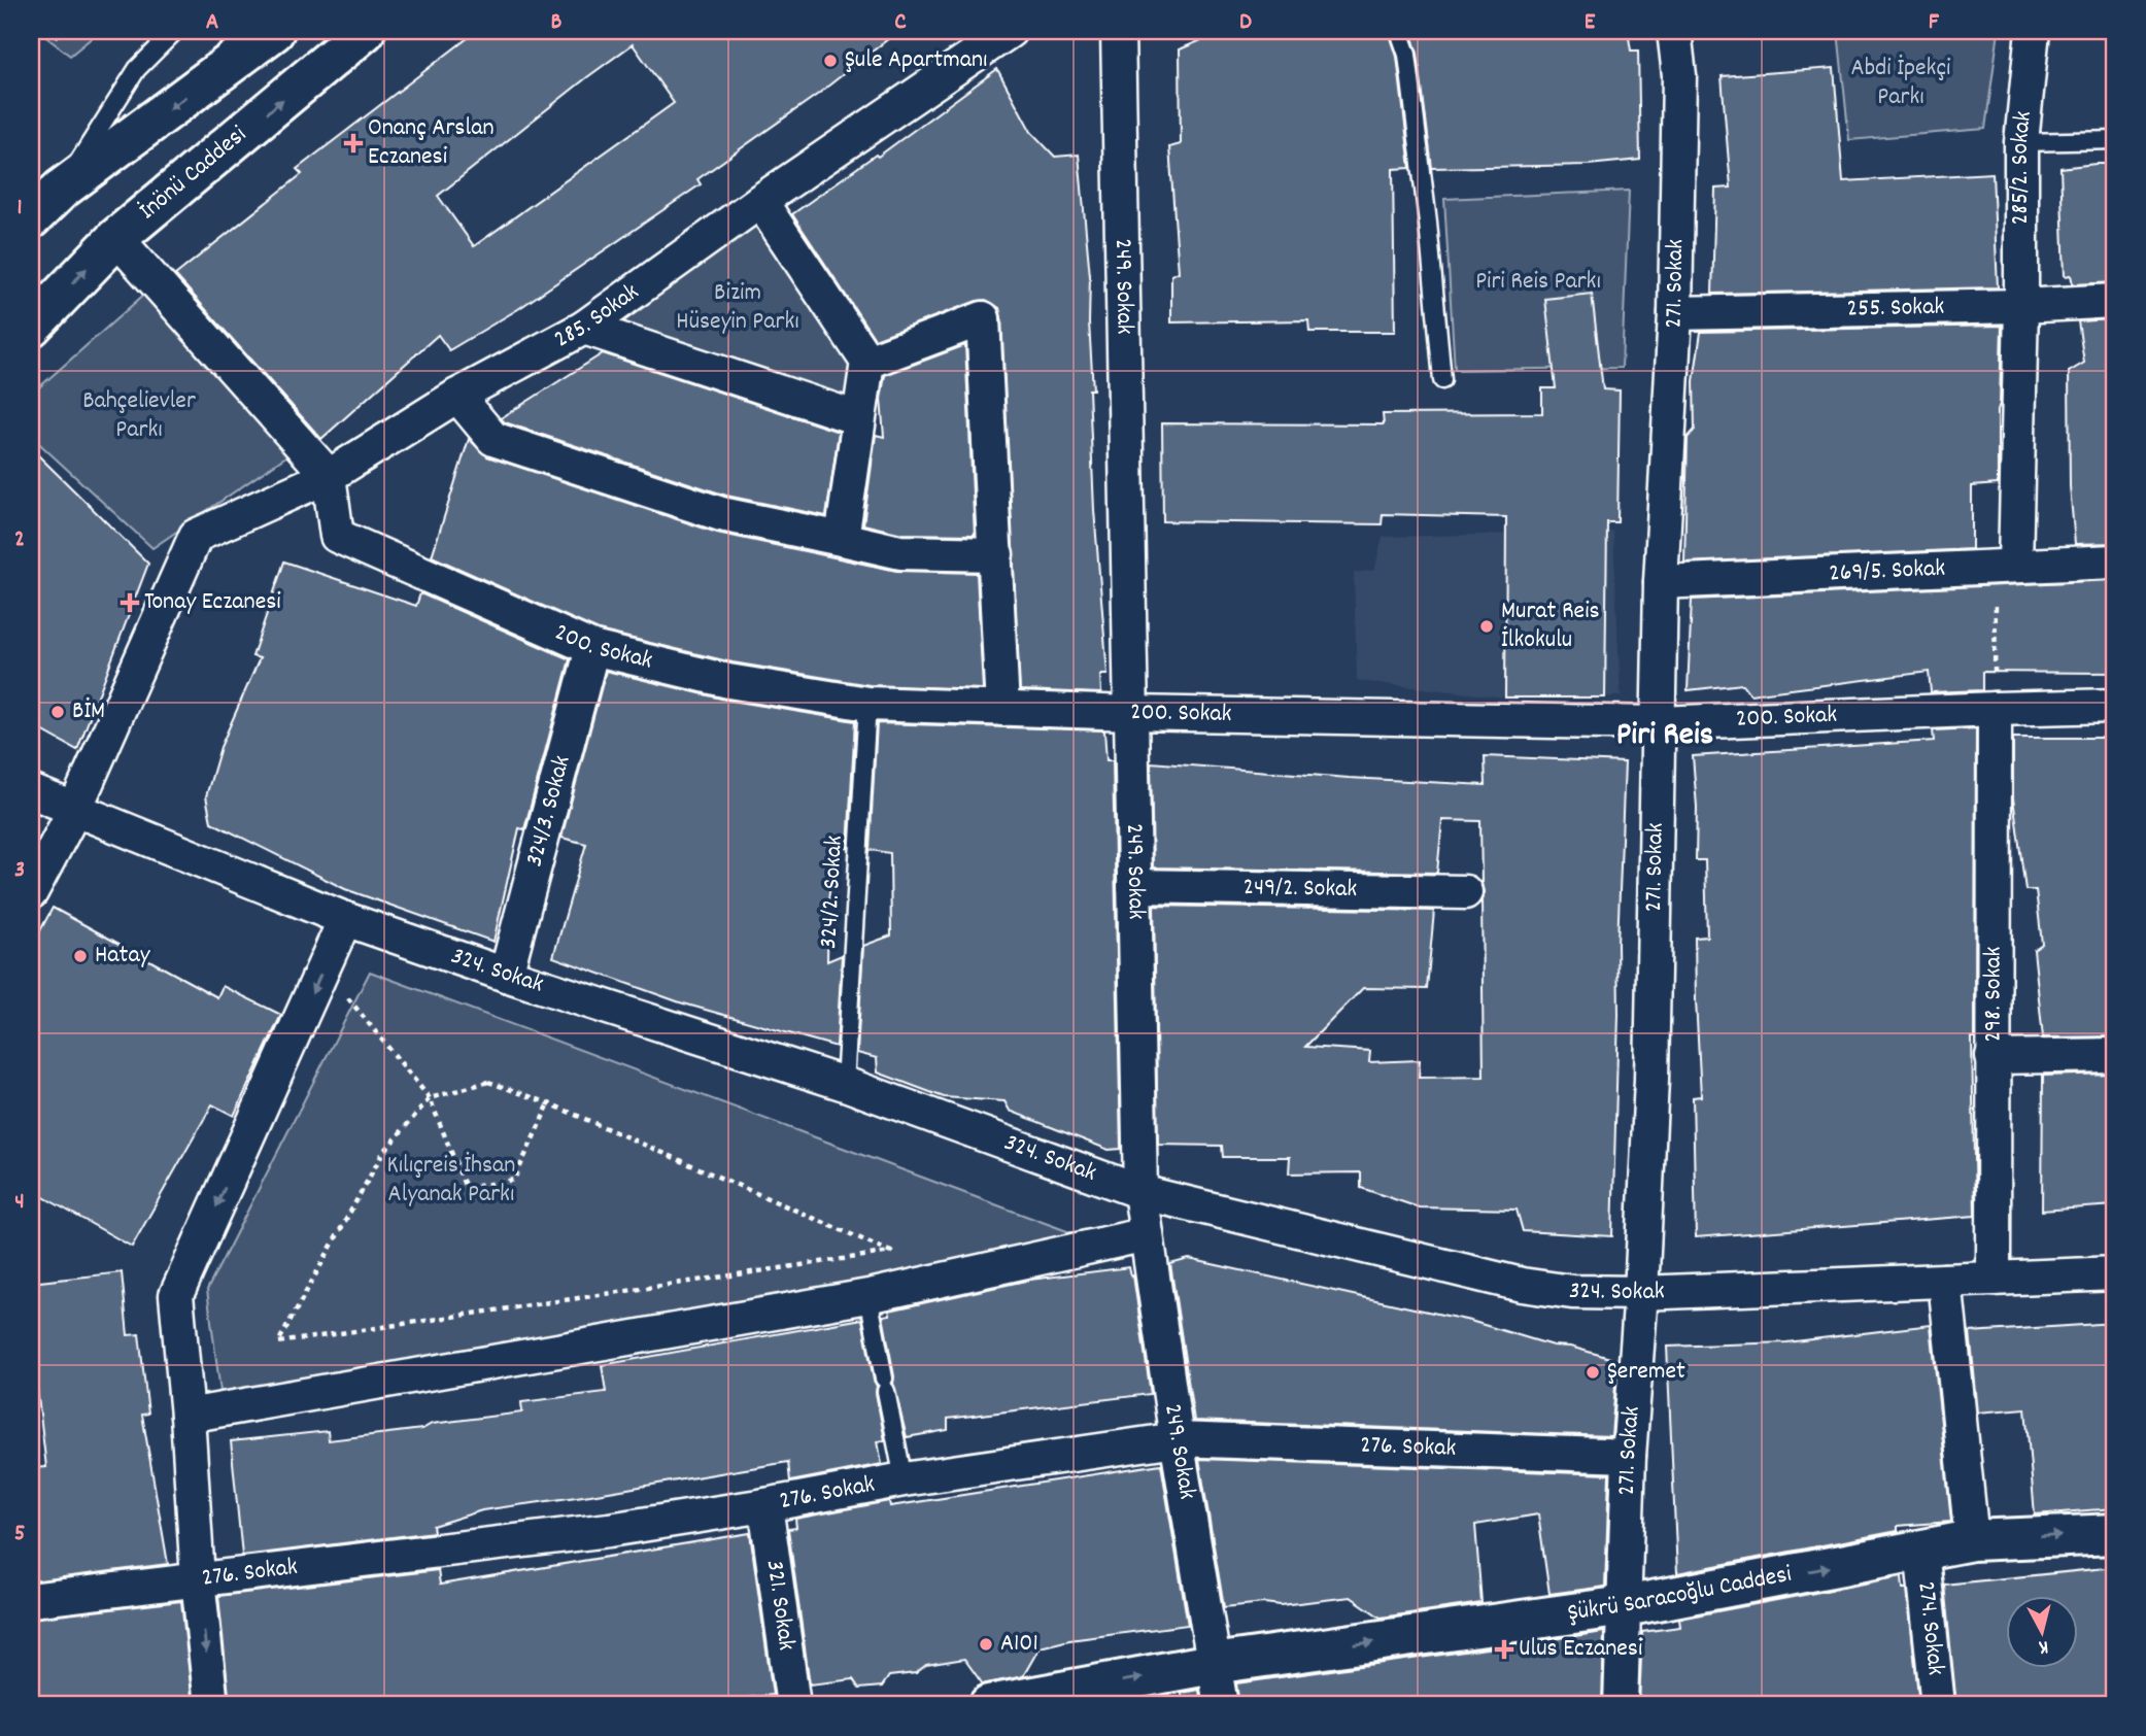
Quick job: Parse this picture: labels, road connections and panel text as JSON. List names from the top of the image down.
{
  "streets": {
    "street": [
      "285/2. Sokak",
      "İnönü Caddesi",
      "271. Sokak",
      "249. Sokak",
      "255. Sokak",
      "285. Sokak",
      "269/5. Sokak",
      "200. Sokak",
      "324/3. Sokak",
      "249/2. Sokak",
      "324. Sokak",
      "298. Sokak",
      "276. Sokak",
      "Şükrü Saracoğlu Caddesi",
      "321. Sokak",
      "274. Sokak"
    ],
    "lane": ["324/2. Sokak"]
  },
  "crossings": [
    ["285/2. Sokak", "255. Sokak"],
    ["285/2. Sokak", "269/5. Sokak"],
    ["271. Sokak", "255. Sokak"],
    ["271. Sokak", "269/5. Sokak"],
    ["271. Sokak", "200. Sokak"],
    ["271. Sokak", "324. Sokak"],
    ["271. Sokak", "276. Sokak"],
    ["271. Sokak", "Şükrü Saracoğlu Caddesi"],
    ["249. Sokak", "200. Sokak"],
    ["249. Sokak", "249/2. Sokak"],
    ["249. Sokak", "324. Sokak"],
    ["249. Sokak", "276. Sokak"],
    ["249. Sokak", "Şükrü Saracoğlu Caddesi"],
    ["285. Sokak", "200. Sokak"],
    ["285. Sokak", "324. Sokak"],
    ["200. Sokak", "324/3. Sokak"],
    ["200. Sokak", "324/2. Sokak"],
    ["200. Sokak", "298. Sokak"],
    ["324/3. Sokak", "324. Sokak"],
    ["324/2. Sokak", "324. Sokak"],
    ["324. Sokak", "298. Sokak"],
    ["276. Sokak", "321. Sokak"],
    ["Şükrü Saracoğlu Caddesi", "274. Sokak"]
  ],
  "one_way": ["Şükrü Saracoğlu Caddesi"],
  "districts": ["Piri Reis"],
  "parks": [
    "Abdi İpekçi Parkı",
    "Piri Reis Parkı",
    "Bizim Hüseyin Parkı",
    "Bahçelievler Parkı",
    "Kılıçreis İhsan Alyanak Parkı"
  ],
  "places": {
    "other": [
      "Şule Apartmanı",
      "Murat Reis İlkokulu",
      "BİM",
      "Hatay",
      "Şeremet",
      "A101"
    ],
    "health": ["Onanç Arslan Eczanesi", "Tonay Eczanesi", "Ulus Eczanesi"]
  },
  "north": "bottom",
  "grid": {
    "columns": [
      "A",
      "B",
      "C",
      "D",
      "E",
      "F"
    ],
    "rows": [
      "1",
      "2",
      "3",
      "4",
      "5"
    ]
  }
}
